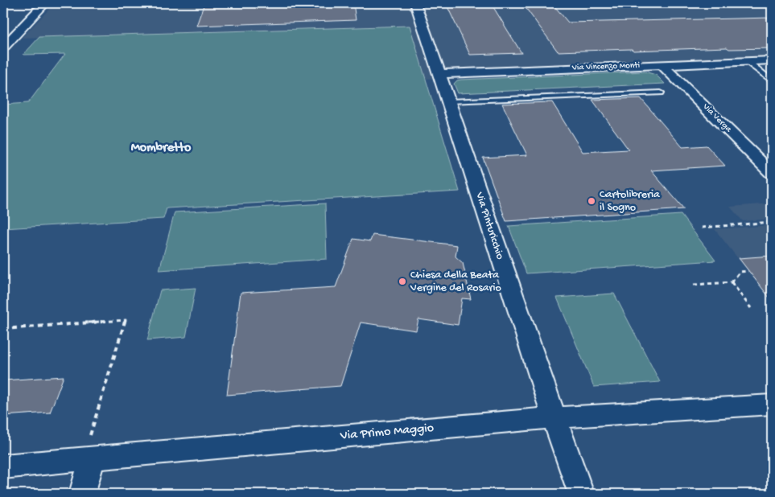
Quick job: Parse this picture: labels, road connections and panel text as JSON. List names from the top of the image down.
{
  "streets": {
    "street": [
      "Via Vincenzo Monti",
      "Via Verga",
      "Via Pinturicchio",
      "Via Primo Maggio"
    ]
  },
  "crossings": [
    ["Via Vincenzo Monti", "Via Verga"],
    ["Via Vincenzo Monti", "Via Pinturicchio"],
    ["Via Pinturicchio", "Via Primo Maggio"]
  ],
  "districts": ["Mombretto"],
  "places": ["Cartolibreria il Sogno", "Chiesa della Beata Vergine del Rosario"]
}
